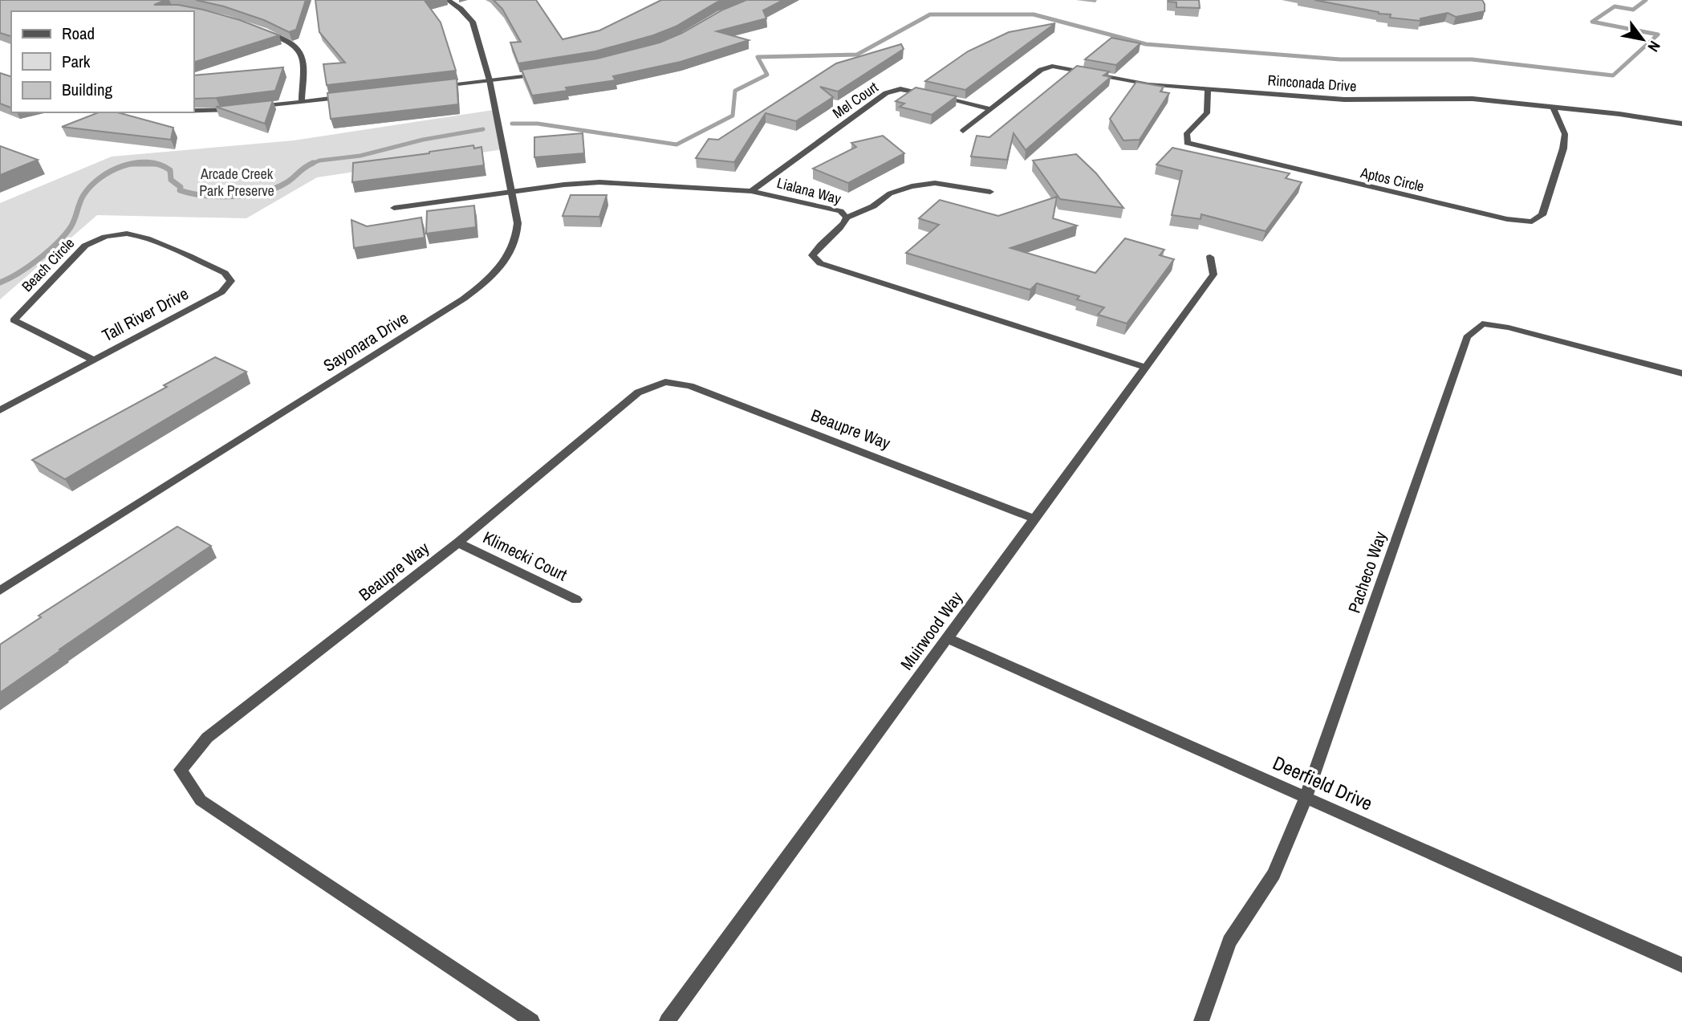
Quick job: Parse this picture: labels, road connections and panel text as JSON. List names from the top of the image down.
{
  "streets": {
    "street": [
      "Rinconada Drive",
      "Mel Court",
      "Aptos Circle",
      "Lialana Way",
      "Beach Circle",
      "Tall River Drive",
      "Sayonara Drive",
      "Beaupre Way",
      "Klimecki Court",
      "Pacheco Way",
      "Muirwood Way",
      "Deerfield Drive"
    ]
  },
  "crossings": [
    ["Rinconada Drive", "Mel Court"],
    ["Rinconada Drive", "Aptos Circle"],
    ["Mel Court", "Lialana Way"],
    ["Lialana Way", "Sayonara Drive"],
    ["Lialana Way", "Muirwood Way"],
    ["Beach Circle", "Tall River Drive"],
    ["Beaupre Way", "Klimecki Court"],
    ["Beaupre Way", "Muirwood Way"],
    ["Pacheco Way", "Deerfield Drive"],
    ["Muirwood Way", "Deerfield Drive"]
  ],
  "parks": ["Arcade Creek Park Preserve"],
  "legend": ["Road", "Park", "Building"],
  "north": "bottom right"
}
